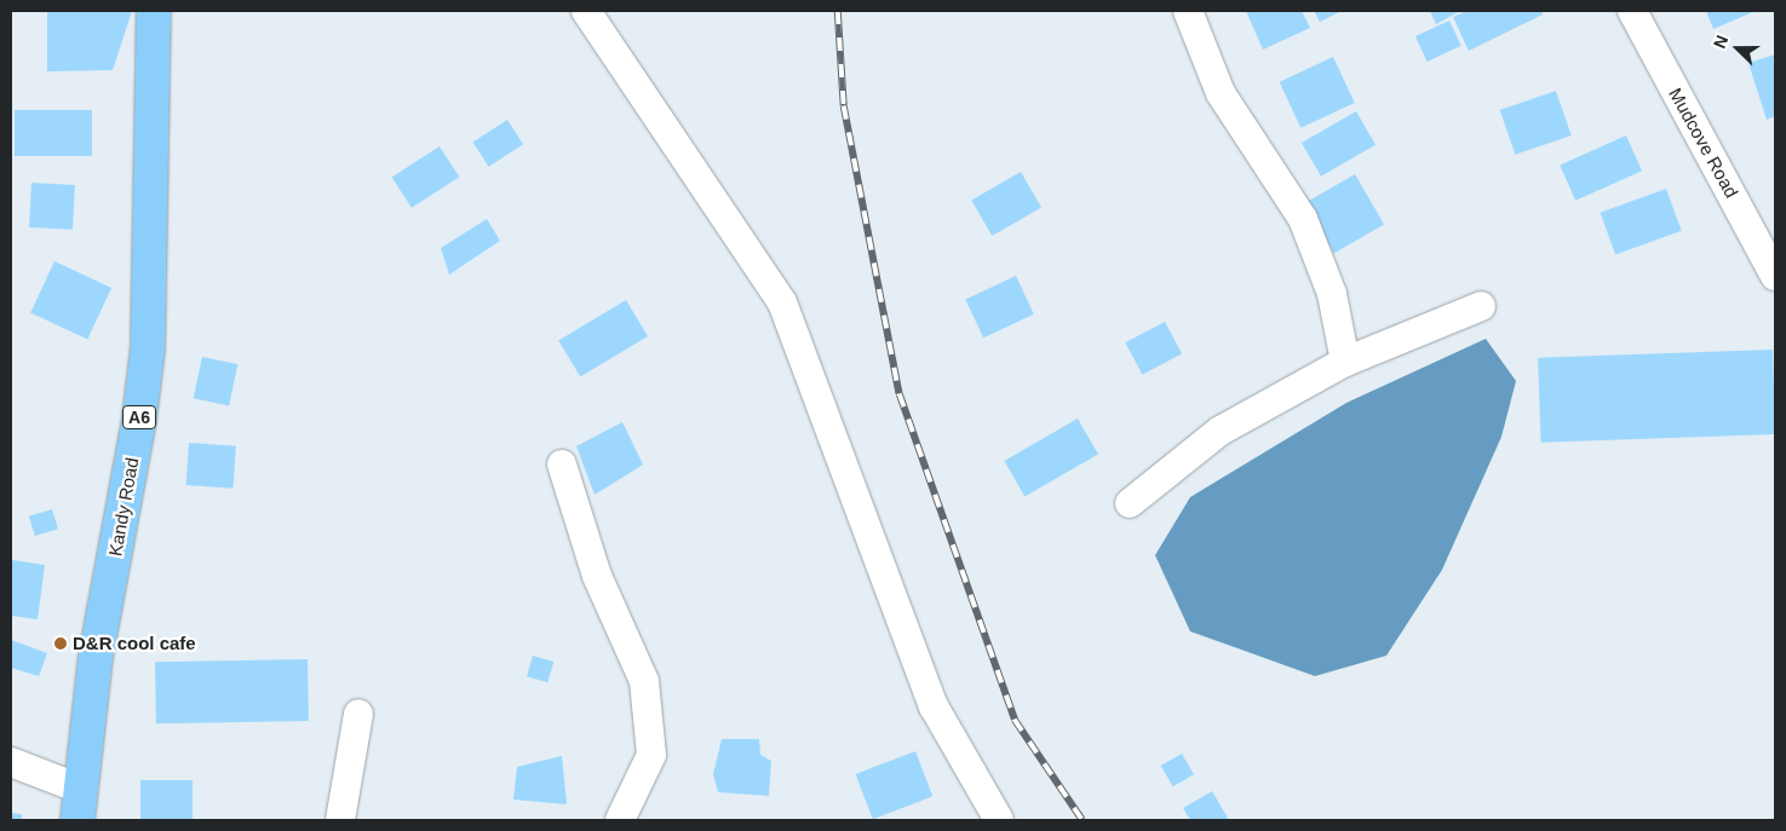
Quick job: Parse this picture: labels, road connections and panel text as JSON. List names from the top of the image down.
{
  "streets": {
    "highway": ["A6", "Kandy Road"],
    "street": ["Mudcove Road"]
  },
  "places": ["D&R cool cafe"],
  "north": "left"
}
